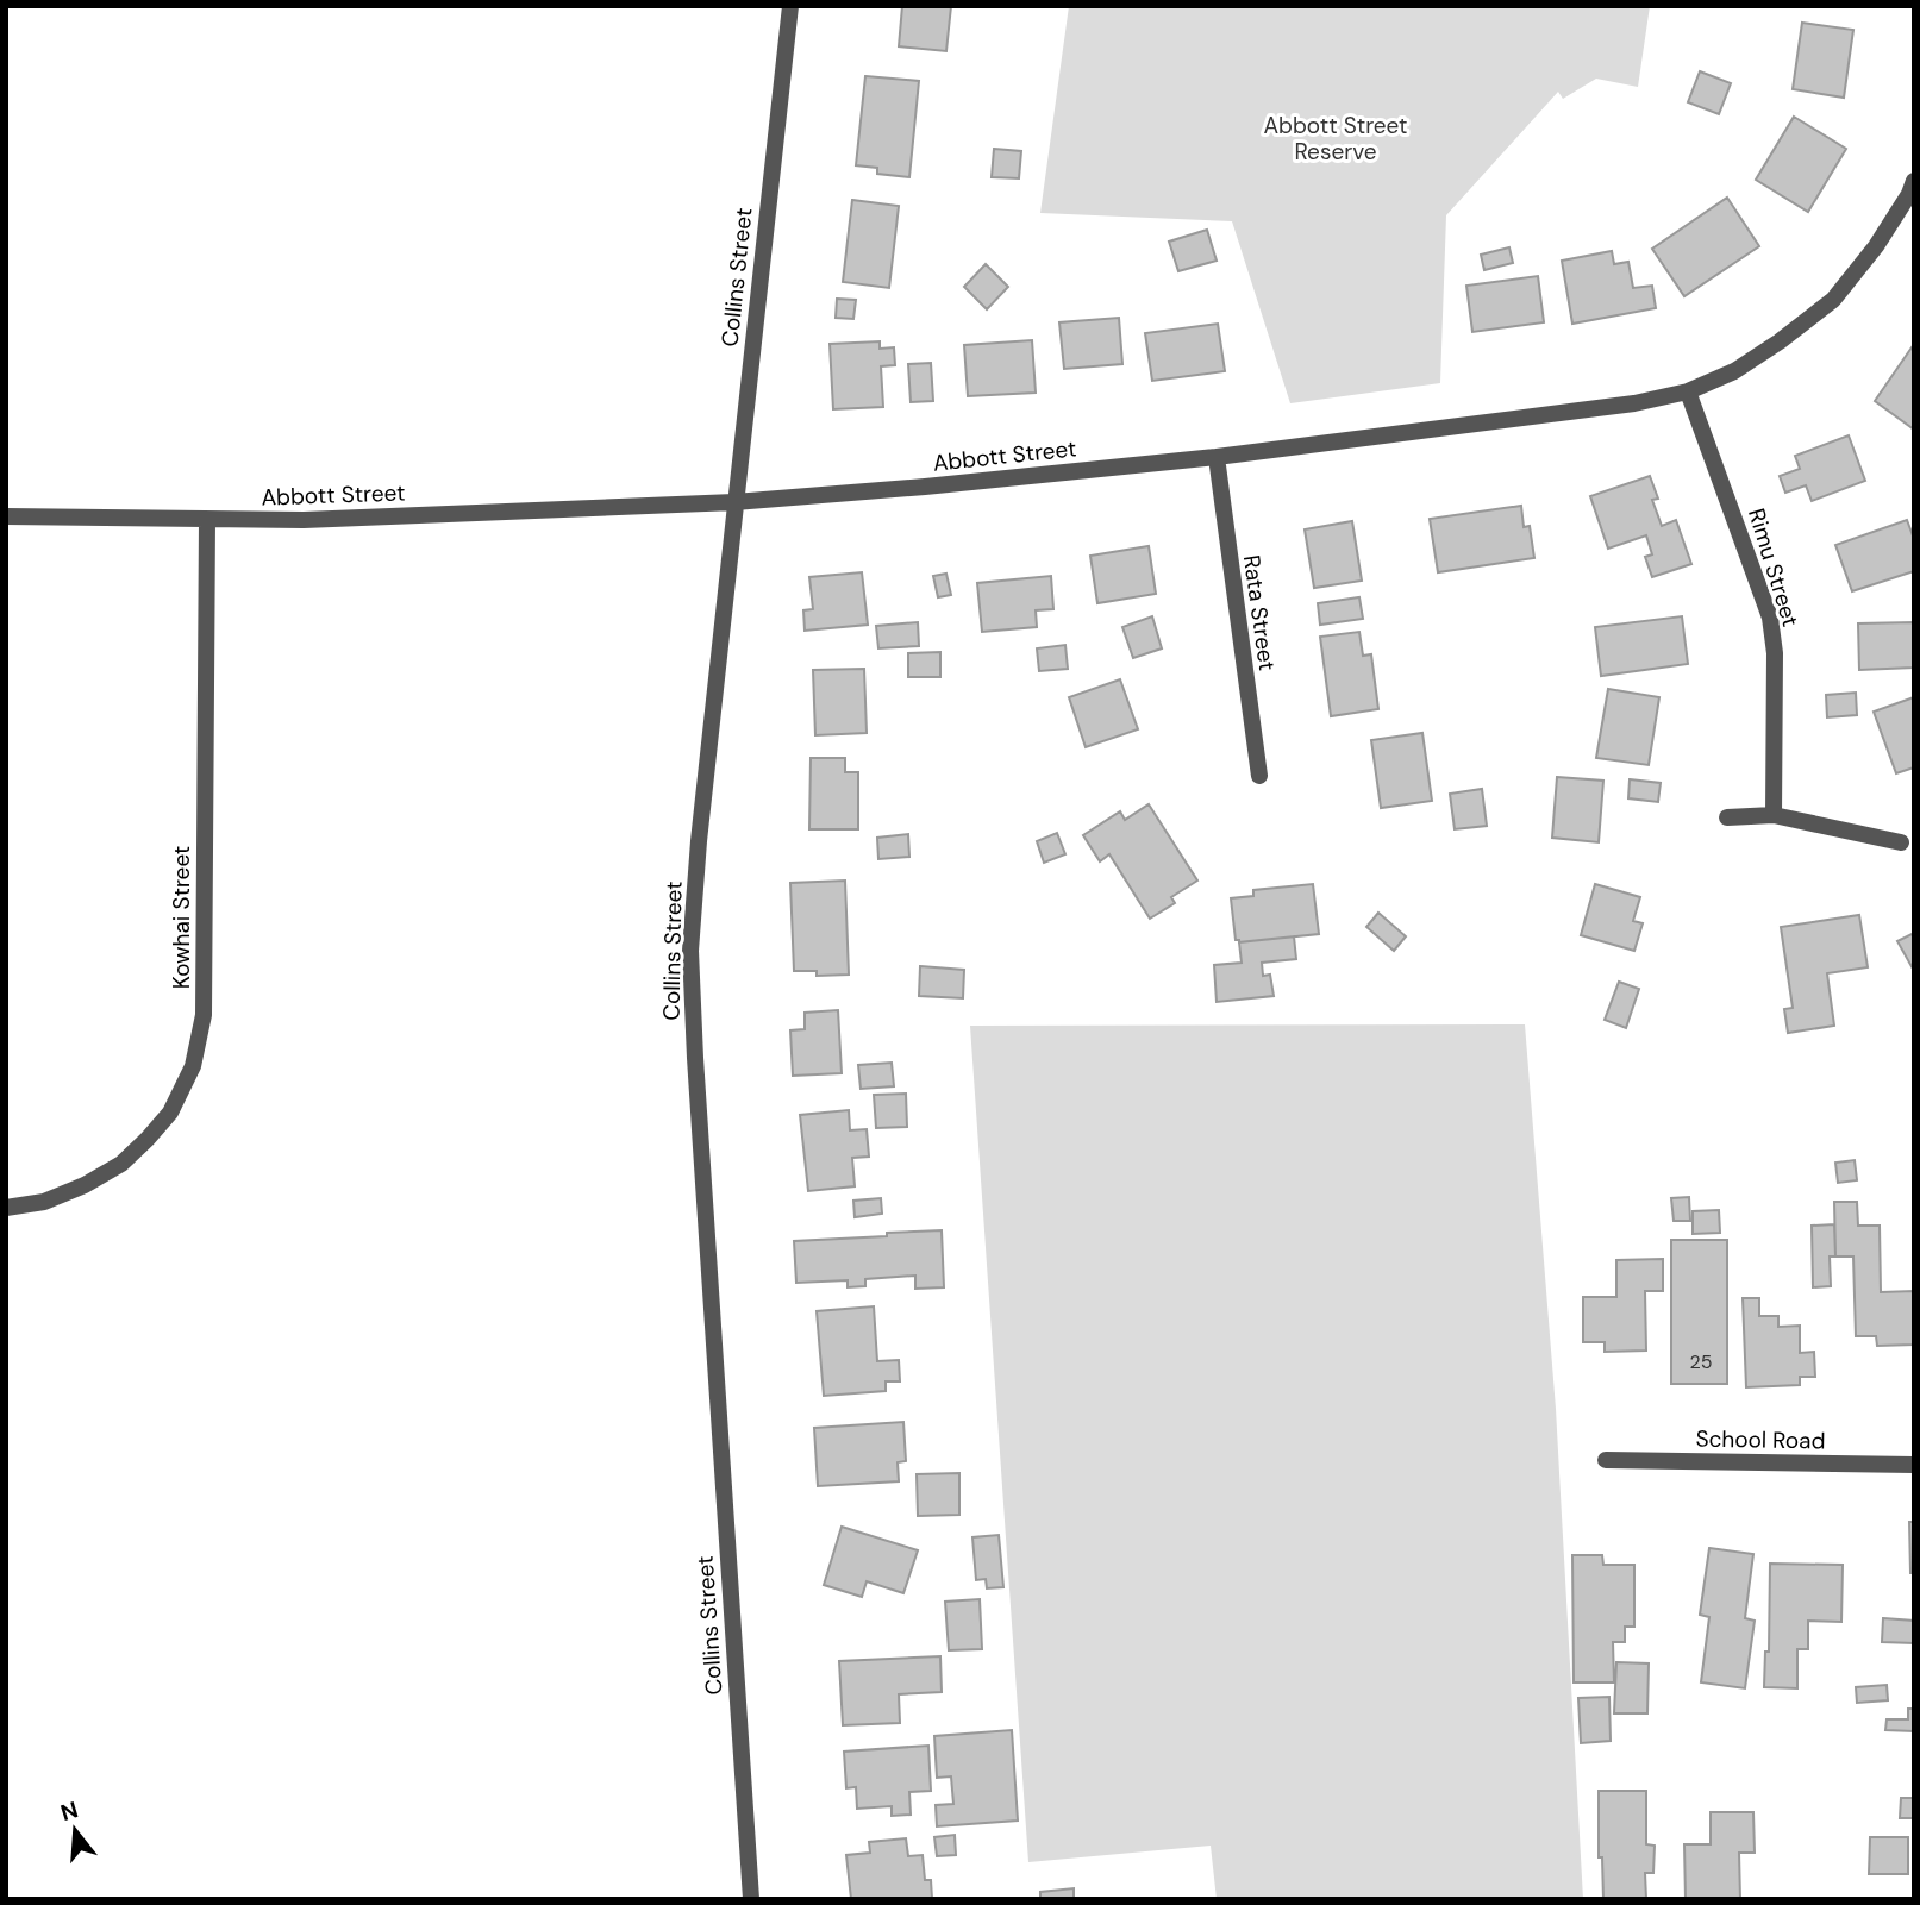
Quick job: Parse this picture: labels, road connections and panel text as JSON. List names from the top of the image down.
{
  "streets": {
    "street": [
      "Collins Street",
      "Abbott Street",
      "Rimu Street",
      "Rata Street",
      "Kowhai Street",
      "School Road"
    ]
  },
  "crossings": [
    ["Collins Street", "Abbott Street"],
    ["Abbott Street", "Rimu Street"],
    ["Abbott Street", "Rata Street"],
    ["Abbott Street", "Kowhai Street"]
  ],
  "parks": ["Abbott Street Reserve"],
  "house_numbers": ["25"],
  "north": "top"
}
